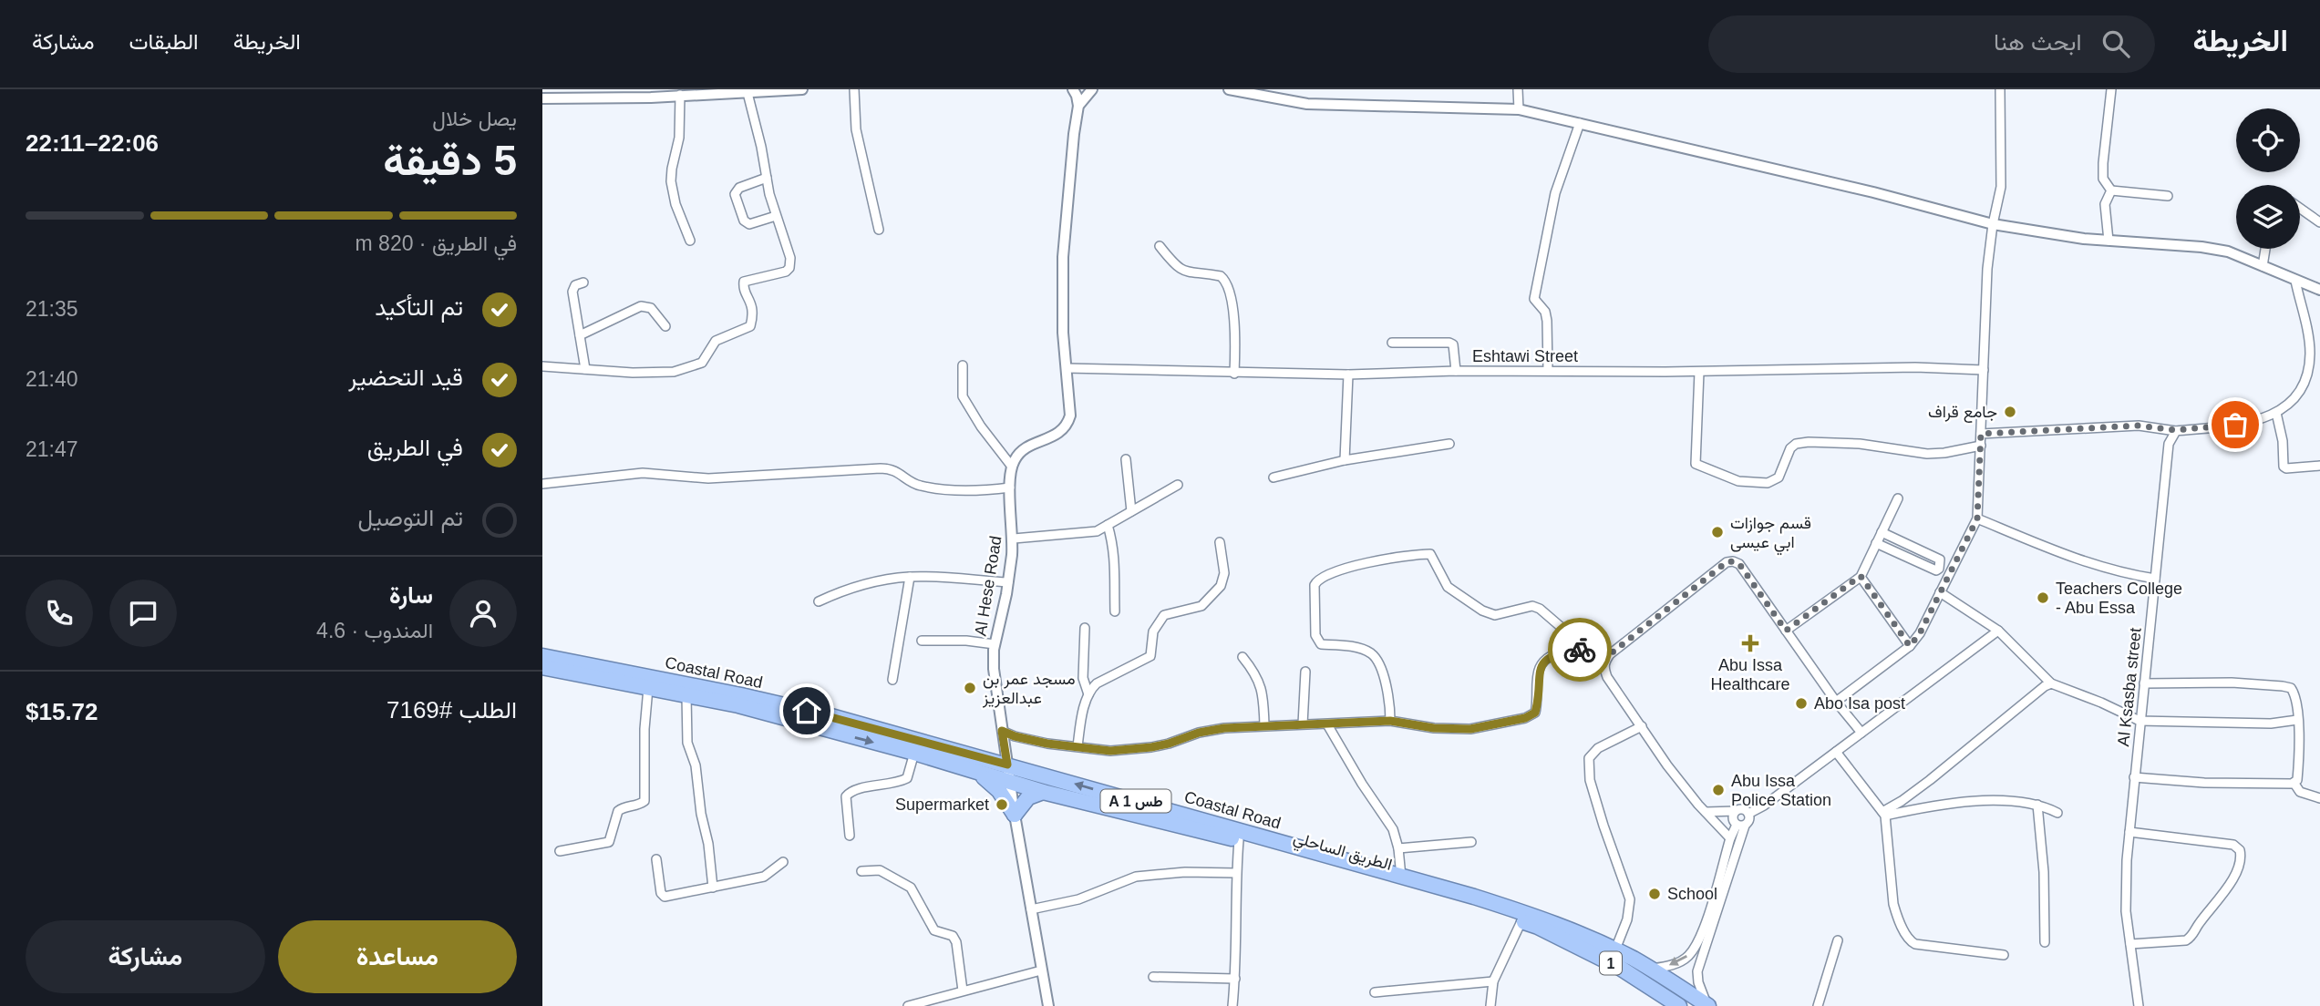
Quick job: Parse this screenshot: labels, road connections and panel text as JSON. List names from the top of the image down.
{
  "streets": {
    "highway": [
      "Coastal Road",
      "A 1 طس",
      "الطريق الساحلي",
      "1"
    ],
    "street": ["Eshtawi Street", "Al Hese Road", "Al Ksasba street"]
  },
  "crossings": [
    ["Al Hese Road", "Coastal Road"],
    ["Al Hese Road", "الطريق الساحلي"],
    ["الطريق الساحلي", "1"]
  ],
  "places": {
    "other": [
      "جامع قراف",
      "قسم جوازات ابي عيسى",
      "Teachers College - Abu Essa",
      "مسجد عمر بن عبدالعزيز",
      "Abo Isa post",
      "Abu Issa Police Station",
      "Supermarket",
      "School"
    ],
    "health": ["Abu Issa Healthcare"]
  },
  "page": {
    "header": "الخريطة",
    "search": "ابحث هنا",
    "nav": ["الخريطة", "الطبقات", "مشاركة"],
    "heading": ["5 دقيقة", "يصل خلال", "22:06–22:11"],
    "panel": [
      "سارة",
      "المندوب · 4.6",
      "الطلب #7169",
      "$15.72"
    ],
    "bar": "في الطريق · 820 m",
    "list": [
      ["تم التأكيد", "21:35"],
      ["قيد التحضير", "21:40"],
      ["في الطريق", "21:47"],
      "تم التوصيل"
    ],
    "buttons": ["مساعدة", "مشاركة"]
  }
}
